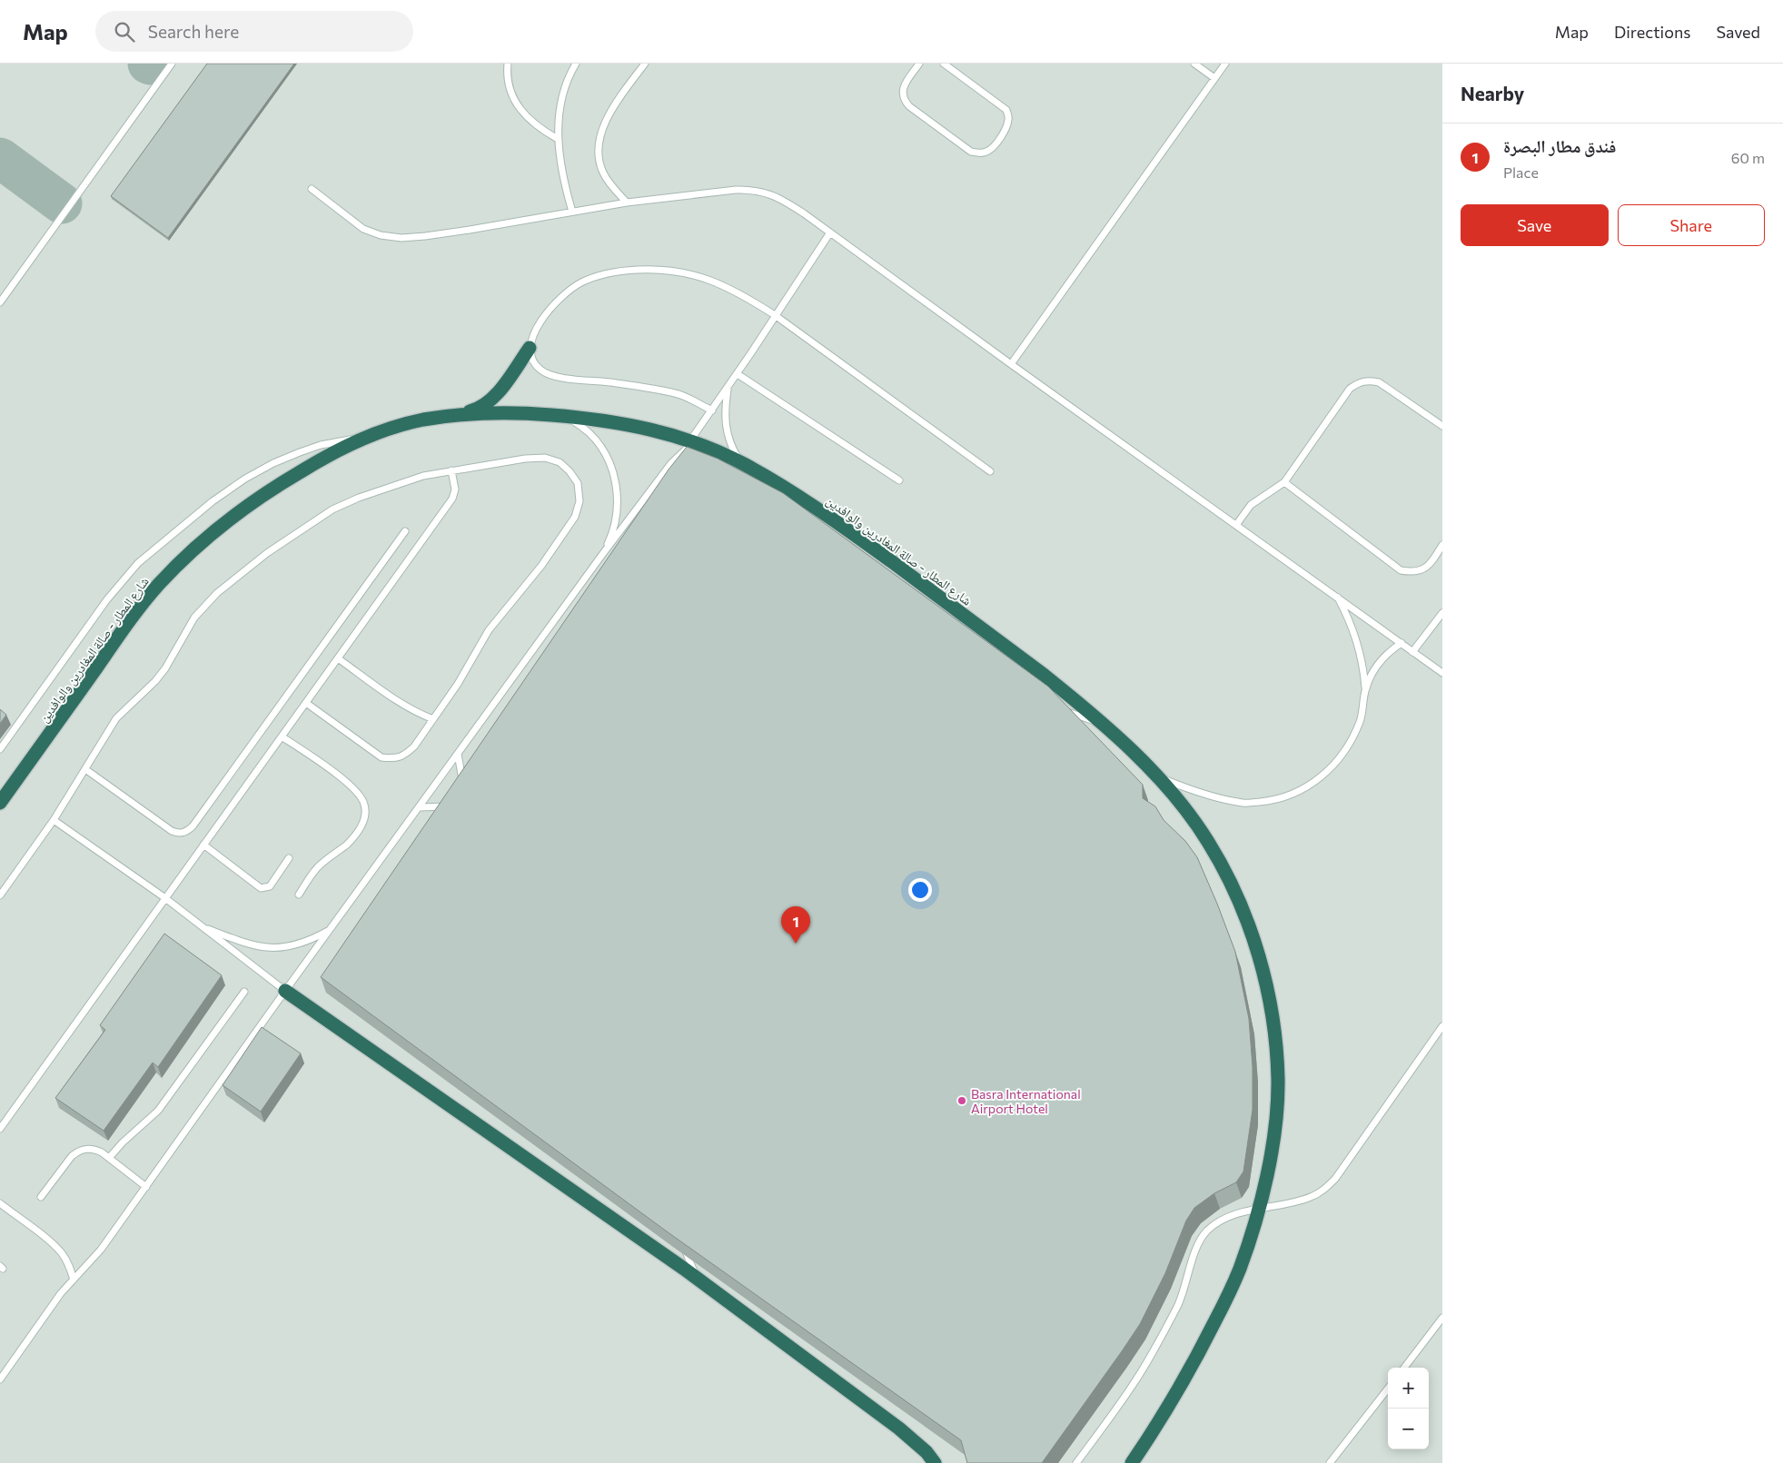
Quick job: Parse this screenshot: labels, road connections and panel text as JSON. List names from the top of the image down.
{
  "streets": {
    "highway": ["شارع المطار - صالة المغادرين والوافدين"]
  },
  "places": ["Basra International Airport Hotel"],
  "page": {
    "header": "Map",
    "search": "Search here",
    "nav": ["Map", "Directions", "Saved"],
    "heading": "Nearby",
    "list": [
      {
        "mark": "1",
        "name": "فندق مطار البصرة",
        "note": "Place",
        "value": "60 m"
      }
    ],
    "buttons": ["Save", "Share"],
    "pins": "1",
    "map_buttons": ["+", "−"]
  }
}
